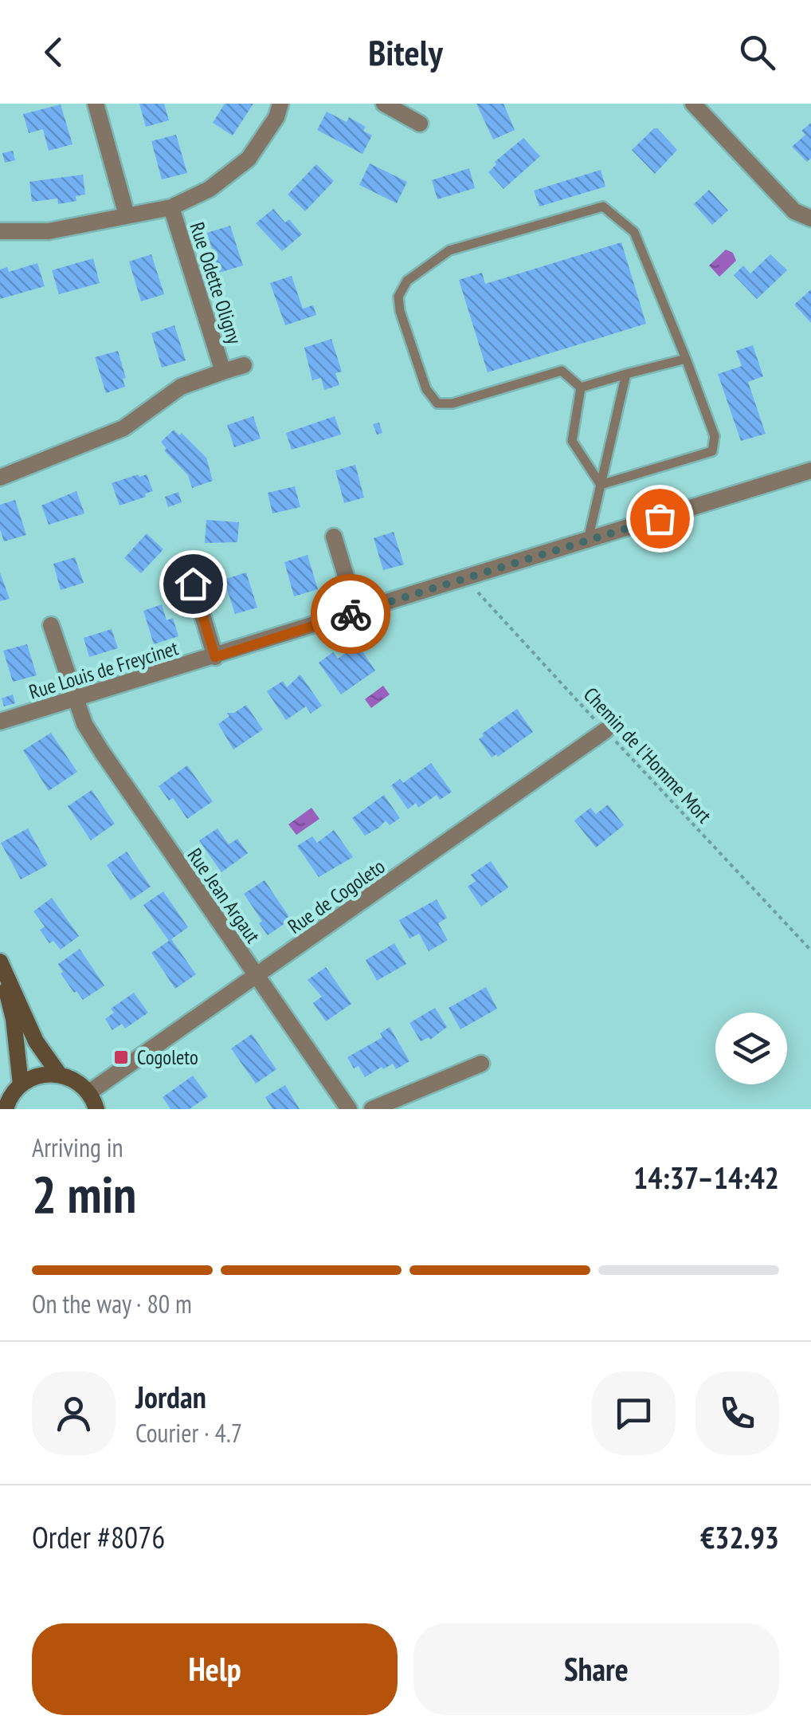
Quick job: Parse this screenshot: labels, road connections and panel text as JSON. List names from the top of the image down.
{
  "streets": {
    "street": [
      "Rue Odette Oligny",
      "Rue Louis de Freycinet",
      "Rue Jean Argaut",
      "Rue de Cogoleto"
    ],
    "path": ["Chemin de l'Homme Mort"]
  },
  "crossings": [
    ["Rue Louis de Freycinet", "Chemin de l'Homme Mort"],
    ["Rue Louis de Freycinet", "Rue Jean Argaut"],
    ["Chemin de l'Homme Mort", "Rue de Cogoleto"],
    ["Rue Jean Argaut", "Rue de Cogoleto"]
  ],
  "places": {
    "transit": ["Cogoleto"]
  },
  "page": {
    "header": "Bitely",
    "heading": ["2 min", "Arriving in", "14:37–14:42"],
    "panel": [
      "Jordan",
      "Courier · 4.7",
      "Order #8076",
      "€32.93"
    ],
    "bar": "On the way · 80 m",
    "buttons": ["Help", "Share"]
  }
}
